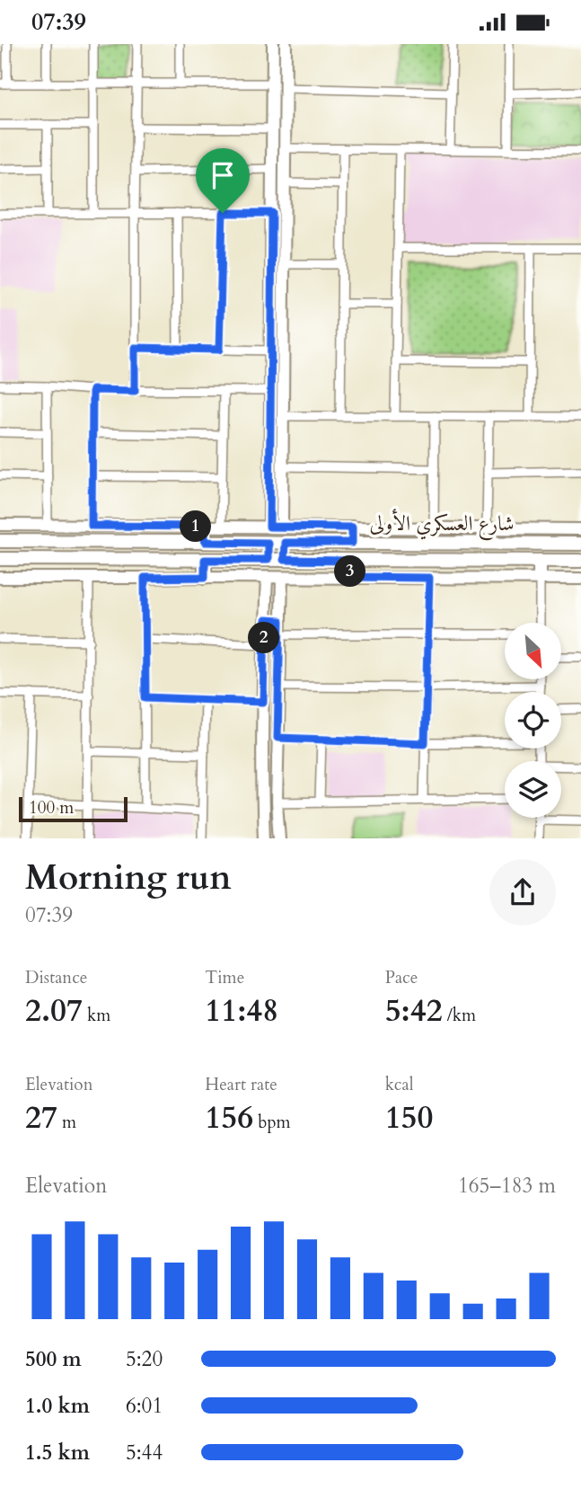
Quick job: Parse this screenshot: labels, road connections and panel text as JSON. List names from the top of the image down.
{
  "streets": {
    "main road": ["شارع العسكري الأولى"]
  },
  "scale_bar": "100 m",
  "north": "bottom right",
  "page": {
    "status": "07:39",
    "pins": ["1", "3", "2"],
    "scale": "100 m",
    "heading": ["Morning run", "07:39"],
    "stats": [
      ["Distance", "2.07 km"],
      ["Time", "11:48"],
      ["Pace", "5:42 /km"],
      ["Elevation", "27 m"],
      ["Heart rate", "156 bpm"],
      ["kcal", "150"]
    ],
    "chart": ["Elevation", "165–183 m"],
    "list": [
      {
        "name": "500 m",
        "note": "5:20"
      },
      {
        "name": "1.0 km",
        "note": "6:01"
      },
      {
        "name": "1.5 km",
        "note": "5:44"
      }
    ]
  }
}
